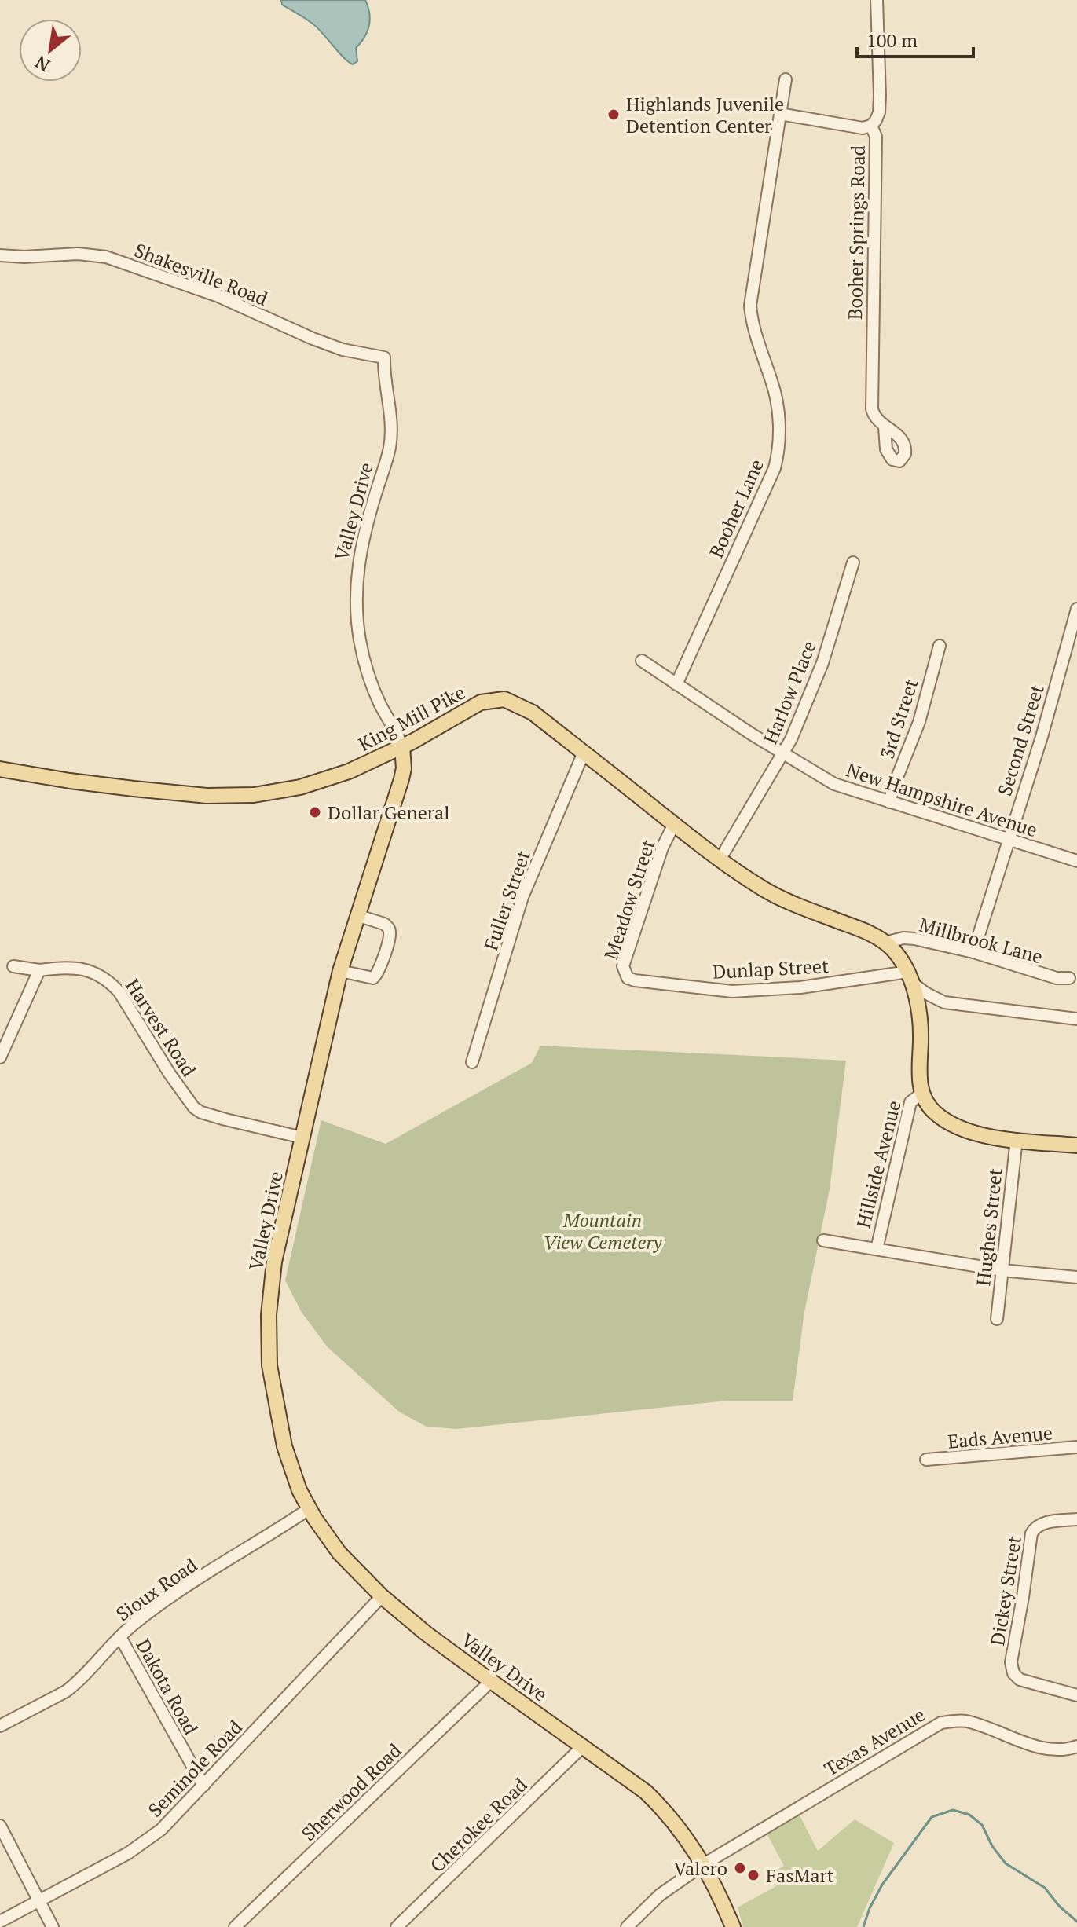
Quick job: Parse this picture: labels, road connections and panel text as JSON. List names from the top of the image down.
{
  "streets": {
    "main road": ["Valley Drive", "King Mill Pike"],
    "street": [
      "Booher Springs Road",
      "Shakesville Road",
      "Booher Lane",
      "Harlow Place",
      "3rd Street",
      "Second Street",
      "New Hampshire Avenue",
      "Meadow Street",
      "Fuller Street",
      "Millbrook Lane",
      "Dunlap Street",
      "Harvest Road",
      "Hillside Avenue",
      "Hughes Street",
      "Eads Avenue",
      "Sioux Road",
      "Dickey Street",
      "Dakota Road",
      "Texas Avenue",
      "Seminole Road",
      "Sherwood Road",
      "Cherokee Road"
    ]
  },
  "crossings": [
    ["Shakesville Road", "Valley Drive"],
    ["Booher Lane", "New Hampshire Avenue"],
    ["Valley Drive", "King Mill Pike"],
    ["Valley Drive", "Harvest Road"],
    ["Valley Drive", "Sioux Road"],
    ["Valley Drive", "Texas Avenue"],
    ["Valley Drive", "Seminole Road"],
    ["Valley Drive", "Sherwood Road"],
    ["Valley Drive", "Cherokee Road"],
    ["Harlow Place", "King Mill Pike"],
    ["Harlow Place", "New Hampshire Avenue"],
    ["King Mill Pike", "Meadow Street"],
    ["King Mill Pike", "Fuller Street"],
    ["King Mill Pike", "Millbrook Lane"],
    ["King Mill Pike", "Dunlap Street"],
    ["3rd Street", "New Hampshire Avenue"],
    ["Second Street", "New Hampshire Avenue"],
    ["Second Street", "Millbrook Lane"],
    ["Meadow Street", "Dunlap Street"],
    ["Sioux Road", "Dakota Road"],
    ["Dakota Road", "Seminole Road"]
  ],
  "parks": ["Mountain View Cemetery"],
  "places": [
    "Highlands Juvenile Detention Center",
    "Dollar General",
    "Valero",
    "FasMart"
  ],
  "scale_bar": "100 m",
  "north": "bottom left"
}
